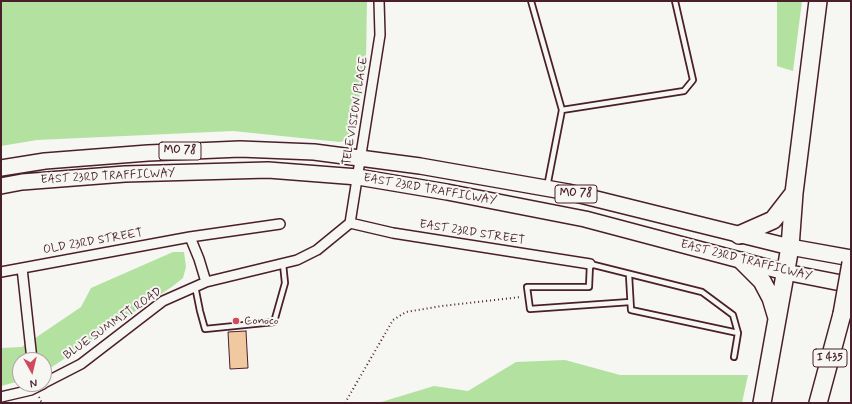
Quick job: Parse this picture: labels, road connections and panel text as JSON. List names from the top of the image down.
{
  "streets": {
    "highway": ["I 435"],
    "main road": ["MO 78", "EAST 23RD TRAFFICWAY"],
    "street": [
      "TELEVISION PLACE",
      "EAST 23RD STREET",
      "OLD 23RD STREET",
      "BLUE SUMMIT ROAD"
    ]
  },
  "crossings": [
    ["TELEVISION PLACE", "EAST 23RD TRAFFICWAY"],
    ["TELEVISION PLACE", "EAST 23RD STREET"],
    ["TELEVISION PLACE", "BLUE SUMMIT ROAD"],
    ["EAST 23RD STREET", "BLUE SUMMIT ROAD"]
  ],
  "places": ["Conoco"],
  "north": "bottom"
}
